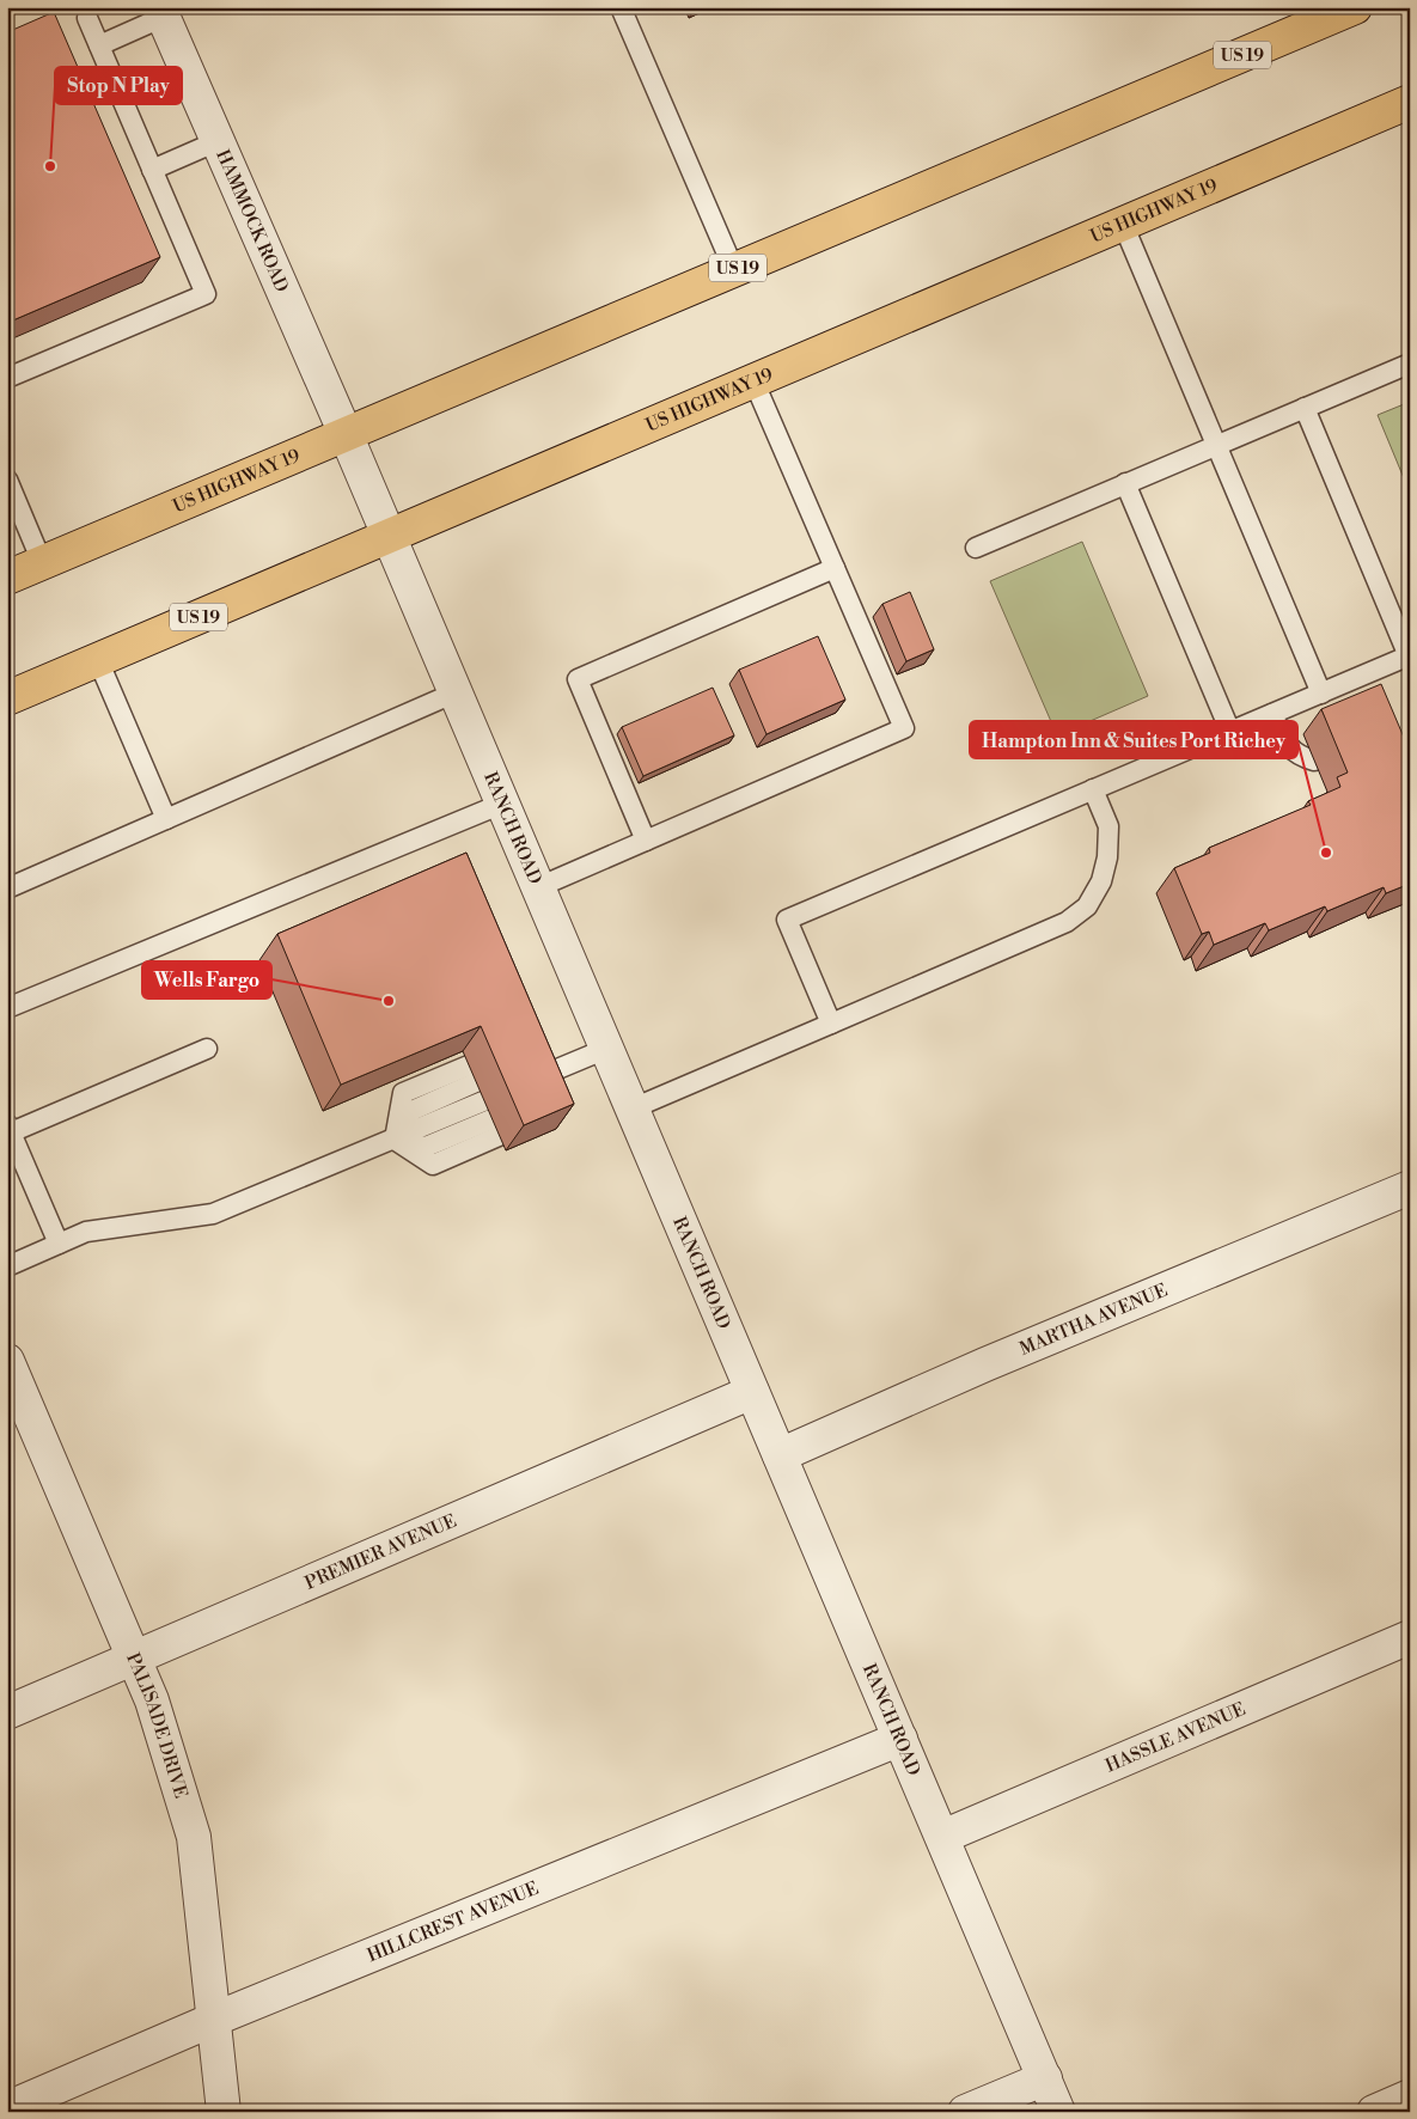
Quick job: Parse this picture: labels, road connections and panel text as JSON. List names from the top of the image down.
{
  "streets": {
    "highway": ["US 19", "US HIGHWAY 19"],
    "street": [
      "HAMMOCK ROAD",
      "RANCH ROAD",
      "MARTHA AVENUE",
      "PREMIER AVENUE",
      "PALISADE DRIVE",
      "HASSLE AVENUE",
      "HILLCREST AVENUE"
    ]
  },
  "crossings": [
    ["US HIGHWAY 19", "HAMMOCK ROAD"],
    ["US HIGHWAY 19", "RANCH ROAD"],
    ["HAMMOCK ROAD", "RANCH ROAD"],
    ["RANCH ROAD", "MARTHA AVENUE"],
    ["RANCH ROAD", "PREMIER AVENUE"],
    ["RANCH ROAD", "HASSLE AVENUE"],
    ["RANCH ROAD", "HILLCREST AVENUE"],
    ["PREMIER AVENUE", "PALISADE DRIVE"],
    ["PALISADE DRIVE", "HILLCREST AVENUE"]
  ],
  "places": ["Stop N Play", "Hampton Inn & Suites Port Richey", "Wells Fargo"]
}
